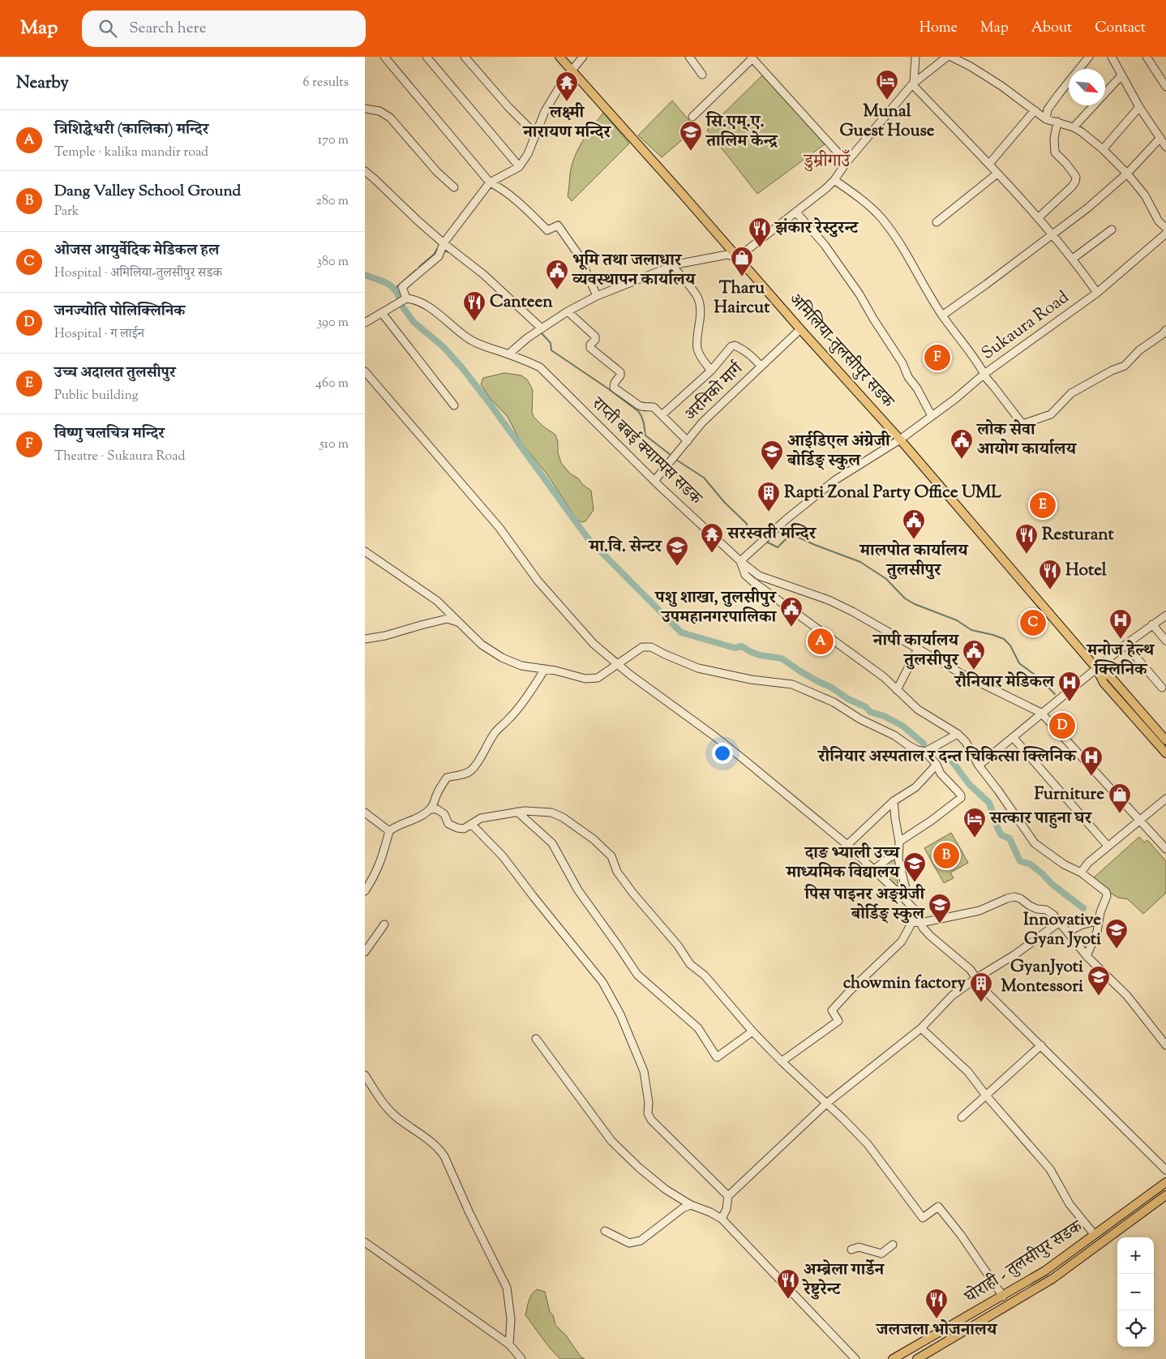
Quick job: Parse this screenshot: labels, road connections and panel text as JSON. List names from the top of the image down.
{
  "streets": {
    "main road": ["अमिलिया-तुलसीपुर सडक", "घोराही - तुलसीपुर सडक"],
    "street": ["Sukaura Road", "अरनिको मार्ग", "राप्ती बबई क्याम्पस सडक"]
  },
  "crossings": [
    ["Sukaura Road", "अमिलिया-तुलसीपुर सडक"],
    ["Sukaura Road", "राप्ती बबई क्याम्पस सडक"],
    ["अमिलिया-तुलसीपुर सडक", "अरनिको मार्ग"],
    ["अरनिको मार्ग", "राप्ती बबई क्याम्पस सडक"]
  ],
  "districts": ["डुम्रीगाउँ"],
  "places": {
    "hotel": ["Munal Guest House", "सत्कार पाहुना घर"],
    "temple": ["लक्ष्मी नारायण मन्दिर", "सरस्वती मन्दिर"],
    "school or university": [
      "सि.एम्.ए. तालिम केन्द्र",
      "आईडिएल अंग्रेजी बोर्डिङ् स्कुल",
      "मा.वि. सेन्टर",
      "दाङ भ्याली उच्च माध्यमिक विद्यालय",
      "पिस पाइनर अङ्‍ग्रेजी बोर्डिङ् स्कुल",
      "Innovative Gyan Jyoti",
      "GyanJyoti Montessori"
    ],
    "restaurant": [
      "झंकार रेस्टुरन्ट",
      "Canteen",
      "Resturant",
      "Hotel",
      "अम्ब्रेला गार्डेन रेष्टुरेन्ट",
      "जलजला भोजनालय"
    ],
    "shop": ["Tharu Haircut", "Furniture"],
    "public building": [
      "भूमि तथा जलाधार व्यवस्थापन कार्यालय",
      "लोक सेवा आयोग कार्यालय",
      "मालपोत कार्यालय तुलसीपुर",
      "पशु शाखा, तुलसीपुर उपमहानगरपालिका",
      "नापी कार्यालय तुलसीपुर"
    ],
    "building": ["Rapti Zonal Party Office UML", "chowmin factory"],
    "hospital": ["मनोज हेल्थ क्लिनिक", "रौनियार मेडिकल", "रौनियार अस्पताल र दन्त चिकित्सा क्लिनिक"]
  },
  "north": "bottom right",
  "page": {
    "header": "Map",
    "search": "Search here",
    "nav": [
      "Home",
      "Map",
      "About",
      "Contact"
    ],
    "heading": ["Nearby", "6 results"],
    "list": [
      {
        "mark": "A",
        "name": "त्रिशिद्धेश्वरी (कालिका) मन्दिर",
        "note": "Temple · kalika mandir road",
        "value": "170 m"
      },
      {
        "mark": "B",
        "name": "Dang Valley School Ground",
        "note": "Park",
        "value": "280 m"
      },
      {
        "mark": "C",
        "name": "ओजस आयुर्वेदिक मेडिकल हल",
        "note": "Hospital · अमिलिया-तुलसीपुर सडक",
        "value": "380 m"
      },
      {
        "mark": "D",
        "name": "जनज्योति पोलिक्लिनिक",
        "note": "Hospital · ग लाईन",
        "value": "390 m"
      },
      {
        "mark": "E",
        "name": "उच्च अदालत तुलसीपुर",
        "note": "Public building",
        "value": "460 m"
      },
      {
        "mark": "F",
        "name": "विष्णु चलचित्र मन्दिर",
        "note": "Theatre · Sukaura Road",
        "value": "510 m"
      }
    ],
    "pins": [
      "F",
      "E",
      "C",
      "A",
      "D",
      "B"
    ],
    "map_buttons": ["+", "−"]
  }
}
